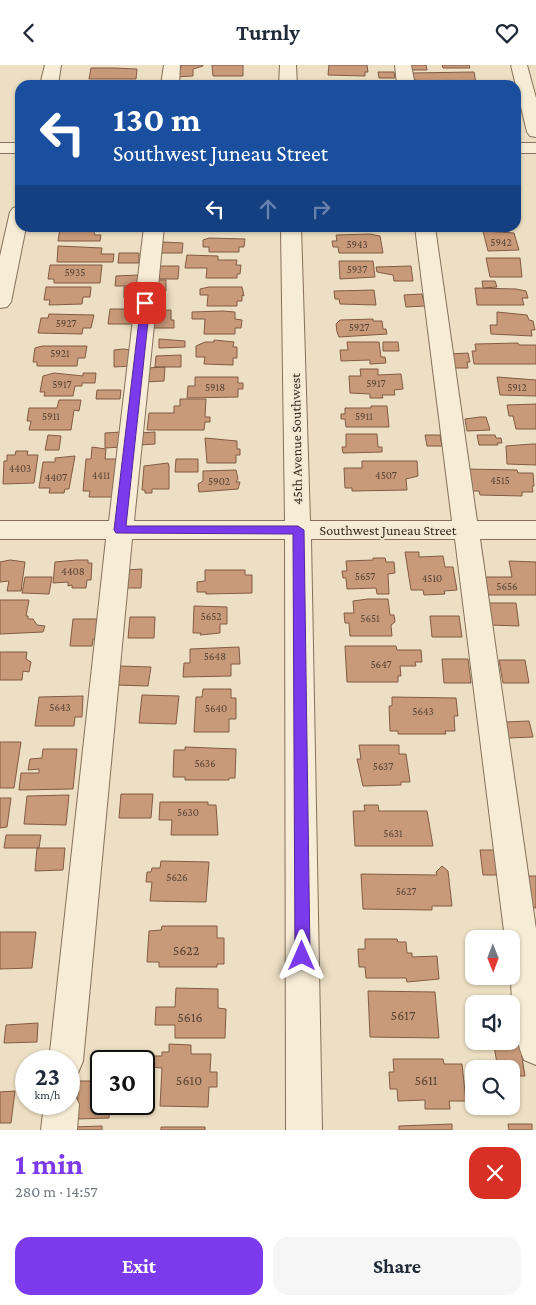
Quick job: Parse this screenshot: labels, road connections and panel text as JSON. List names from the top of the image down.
{
  "streets": {
    "street": ["45th Avenue Southwest", "Southwest Juneau Street"]
  },
  "crossings": [
    ["45th Avenue Southwest", "Southwest Juneau Street"]
  ],
  "house_numbers": [
    "5942",
    "5943",
    "5937",
    "5935",
    "5927",
    "5927",
    "5921",
    "5917",
    "5917",
    "5918",
    "5912",
    "5911",
    "5911",
    "4403",
    "4411",
    "4507",
    "4407",
    "4515",
    "5902",
    "4408",
    "5657",
    "4510",
    "5656",
    "5652",
    "5651",
    "5648",
    "5647",
    "5643",
    "5640",
    "5643",
    "5636",
    "5637",
    "5630",
    "5631",
    "5626",
    "5627",
    "5622",
    "5617",
    "5616",
    "5610",
    "5611"
  ],
  "north": "bottom",
  "page": {
    "header": "Turnly",
    "turn": ["130 m", "Southwest Juneau Street"],
    "speed": "23 km/h",
    "limit": "30",
    "heading": ["1 min", "280 m · 14:57"],
    "buttons": ["Exit", "Share"]
  }
}
